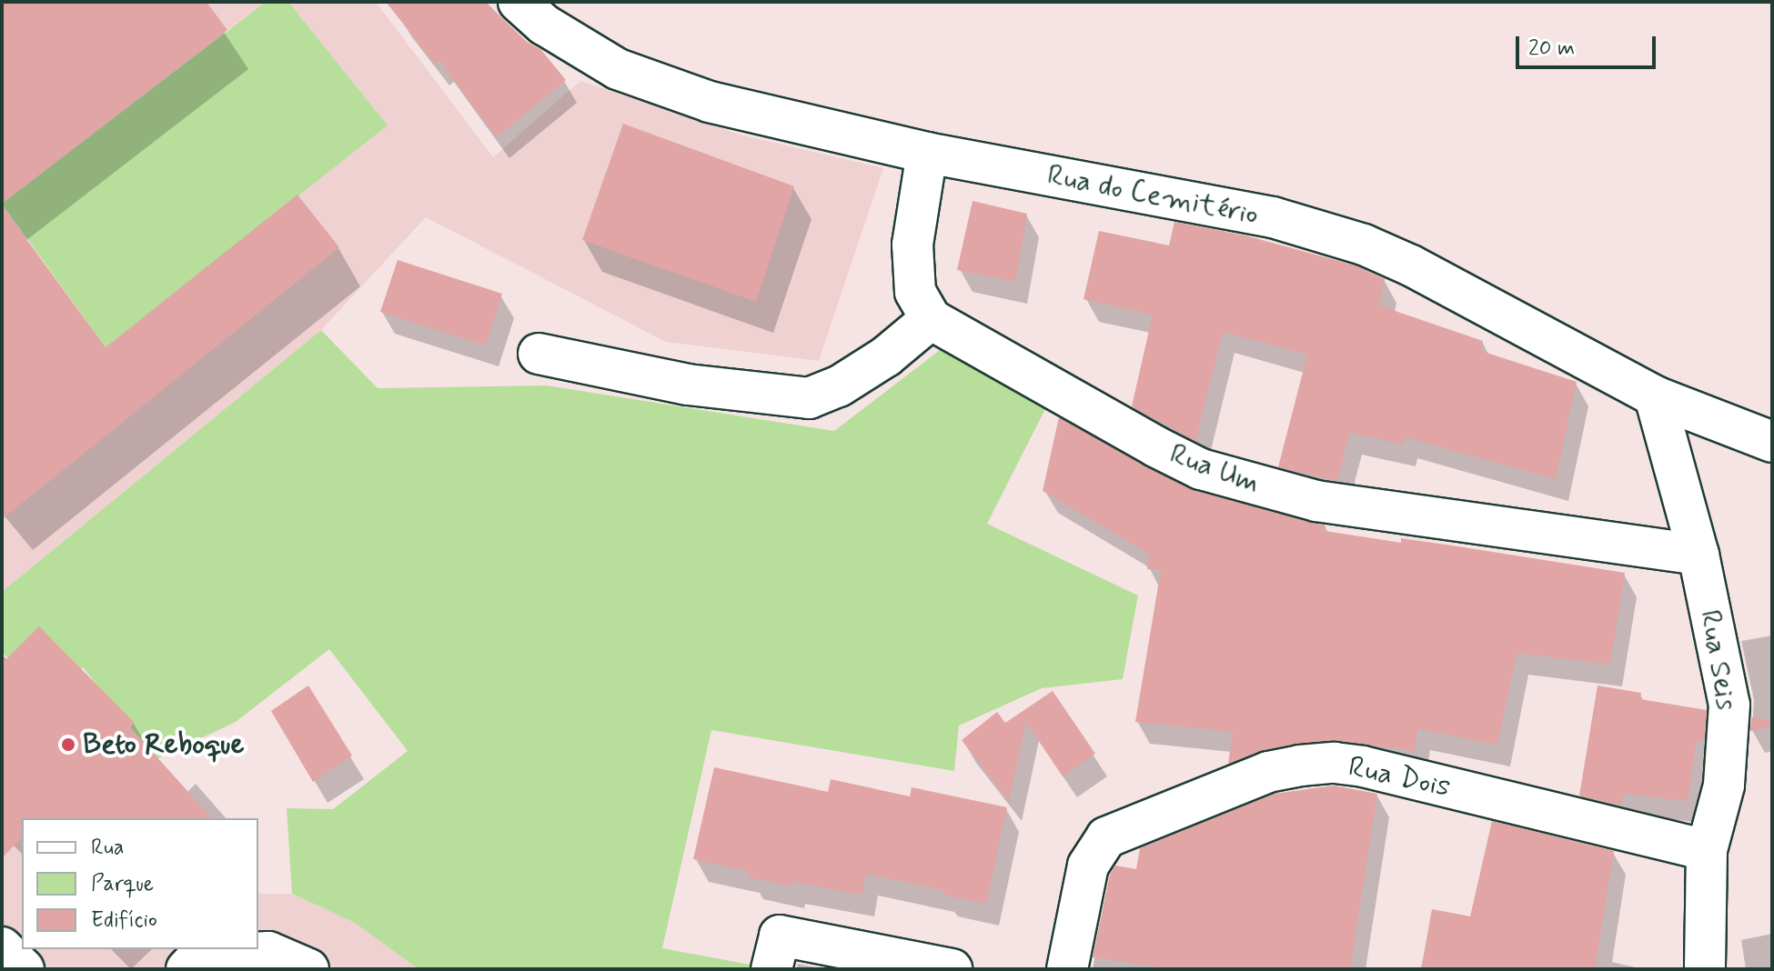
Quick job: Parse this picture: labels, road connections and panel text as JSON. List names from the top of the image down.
{
  "streets": {
    "street": [
      "Rua do Cemitério",
      "Rua Um",
      "Rua Seis",
      "Rua Dois"
    ]
  },
  "crossings": [
    ["Rua do Cemitério", "Rua Seis"],
    ["Rua Um", "Rua Seis"],
    ["Rua Seis", "Rua Dois"]
  ],
  "places": ["Beto Reboque"],
  "legend": ["Rua", "Parque", "Edifício"],
  "scale_bar": "20 m"
}
